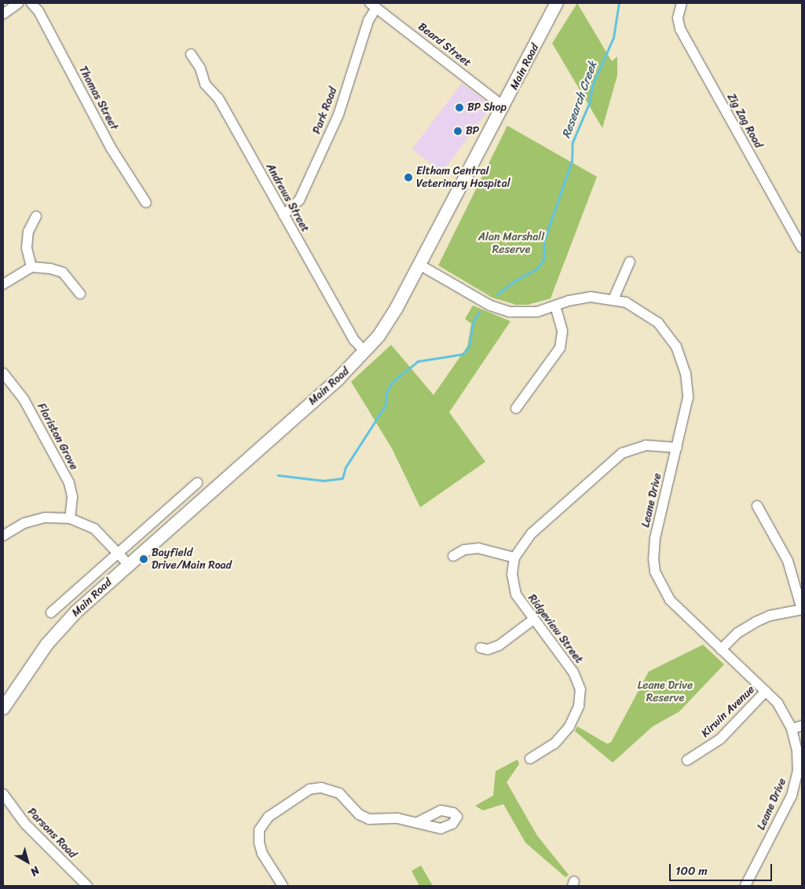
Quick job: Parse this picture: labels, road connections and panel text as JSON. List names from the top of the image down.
{
  "streets": {
    "main road": ["Main Road"],
    "street": [
      "Beard Street",
      "Thomas Street",
      "Park Road",
      "Zig Zag Road",
      "Andrews Street",
      "Floriston Grove",
      "Leane Drive",
      "Ridgeview Street",
      "Kirwin Avenue",
      "Parsons Road"
    ]
  },
  "crossings": [
    ["Beard Street", "Main Road"],
    ["Beard Street", "Park Road"],
    ["Main Road", "Andrews Street"],
    ["Main Road", "Leane Drive"],
    ["Park Road", "Andrews Street"],
    ["Leane Drive", "Kirwin Avenue"]
  ],
  "water": ["Research Creek"],
  "parks": ["Alan Marshall Reserve", "Leane Drive Reserve"],
  "places": [
    "BP Shop",
    "BP",
    "Eltham Central Veterinary Hospital",
    "Bayfield Drive/Main Road"
  ],
  "scale_bar": "100 m",
  "north": "bottom right"
}
